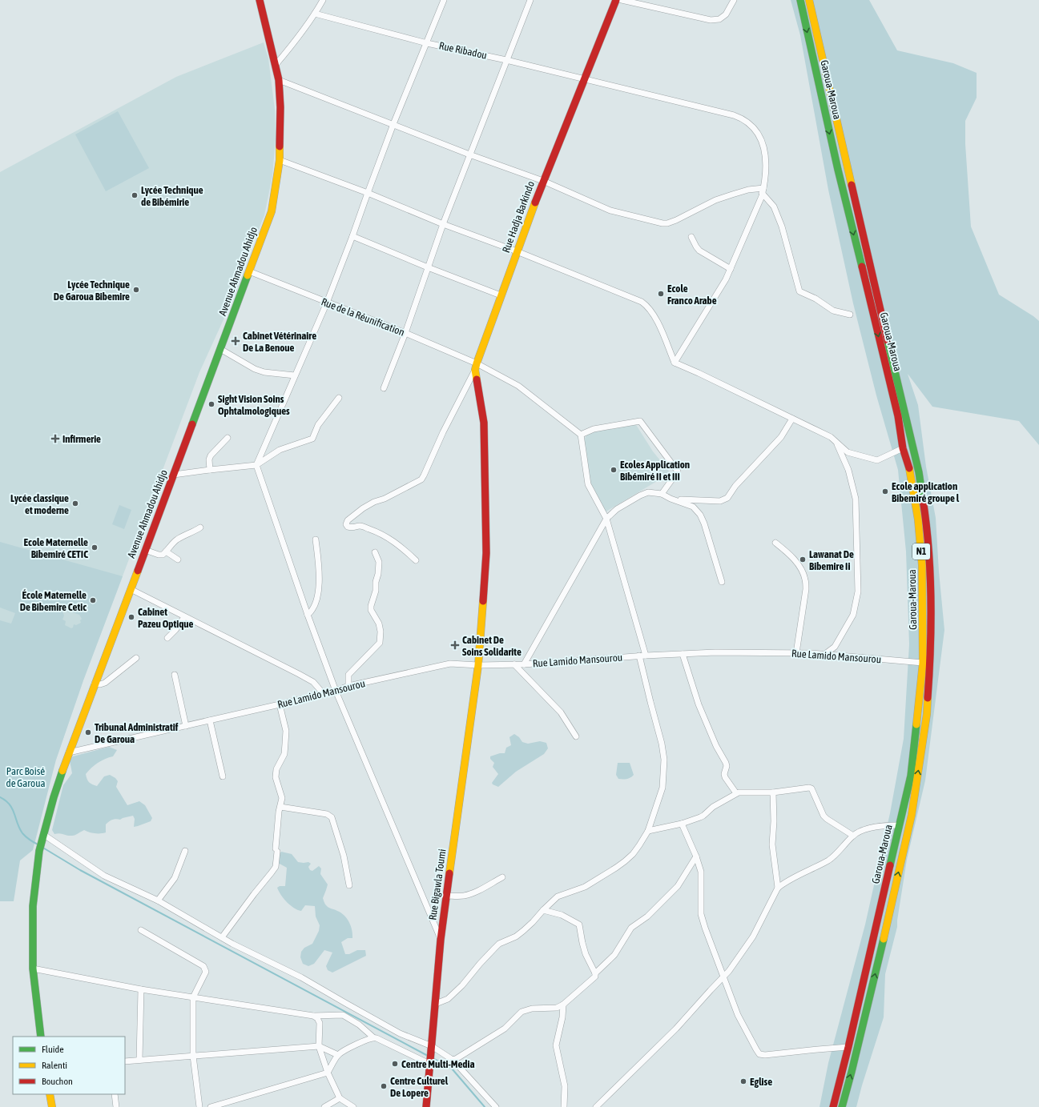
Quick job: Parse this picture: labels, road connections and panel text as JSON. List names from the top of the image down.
{
  "streets": {
    "main road": [
      "Garoua-Maroua",
      "Rue Hadja Barkindo",
      "Avenue Ahmadou Ahidjo",
      "N1",
      "Rue Bigawla Toumi"
    ],
    "street": ["Rue Ribadou", "Rue de la Réunification", "Rue Lamido Mansourou"]
  },
  "crossings": [
    ["Rue Ribadou", "Rue Hadja Barkindo"],
    ["Garoua-Maroua", "Rue Lamido Mansourou"],
    ["Rue Hadja Barkindo", "Rue de la Réunification"],
    ["Rue Hadja Barkindo", "Rue Bigawla Toumi"],
    ["Avenue Ahmadou Ahidjo", "Rue de la Réunification"],
    ["Avenue Ahmadou Ahidjo", "Rue Lamido Mansourou"],
    ["Rue de la Réunification", "Rue Bigawla Toumi"],
    ["Rue Lamido Mansourou", "Rue Bigawla Toumi"]
  ],
  "parks": ["Parc Boisé de Garoua"],
  "places": {
    "other": [
      "Lycée Technique de Bibémirie",
      "Lycée Technique De Garoua Bibemire",
      "Ecole Franco Arabe",
      "Sight Vision Soins Ophtalmologiques",
      "Ecoles Application Bibémiré II et III",
      "Ecole application Bibemiré groupe l",
      "Lycée classique et moderne",
      "Ecole Maternelle Bibemiré CETIC",
      "Lawanat De Bibemire Ii",
      "École Maternelle De Bibemire Cetic",
      "Cabinet Pazeu Optique",
      "Tribunal Administratif De Garoua",
      "Centre Multi-Media",
      "Eglise",
      "Centre Culturel De Lopere"
    ],
    "health": ["Cabinet Vétérinaire De La Benoue", "Infirmerie", "Cabinet De Soins Solidarite"]
  },
  "legend": ["Fluide", "Ralenti", "Bouchon"]
}
